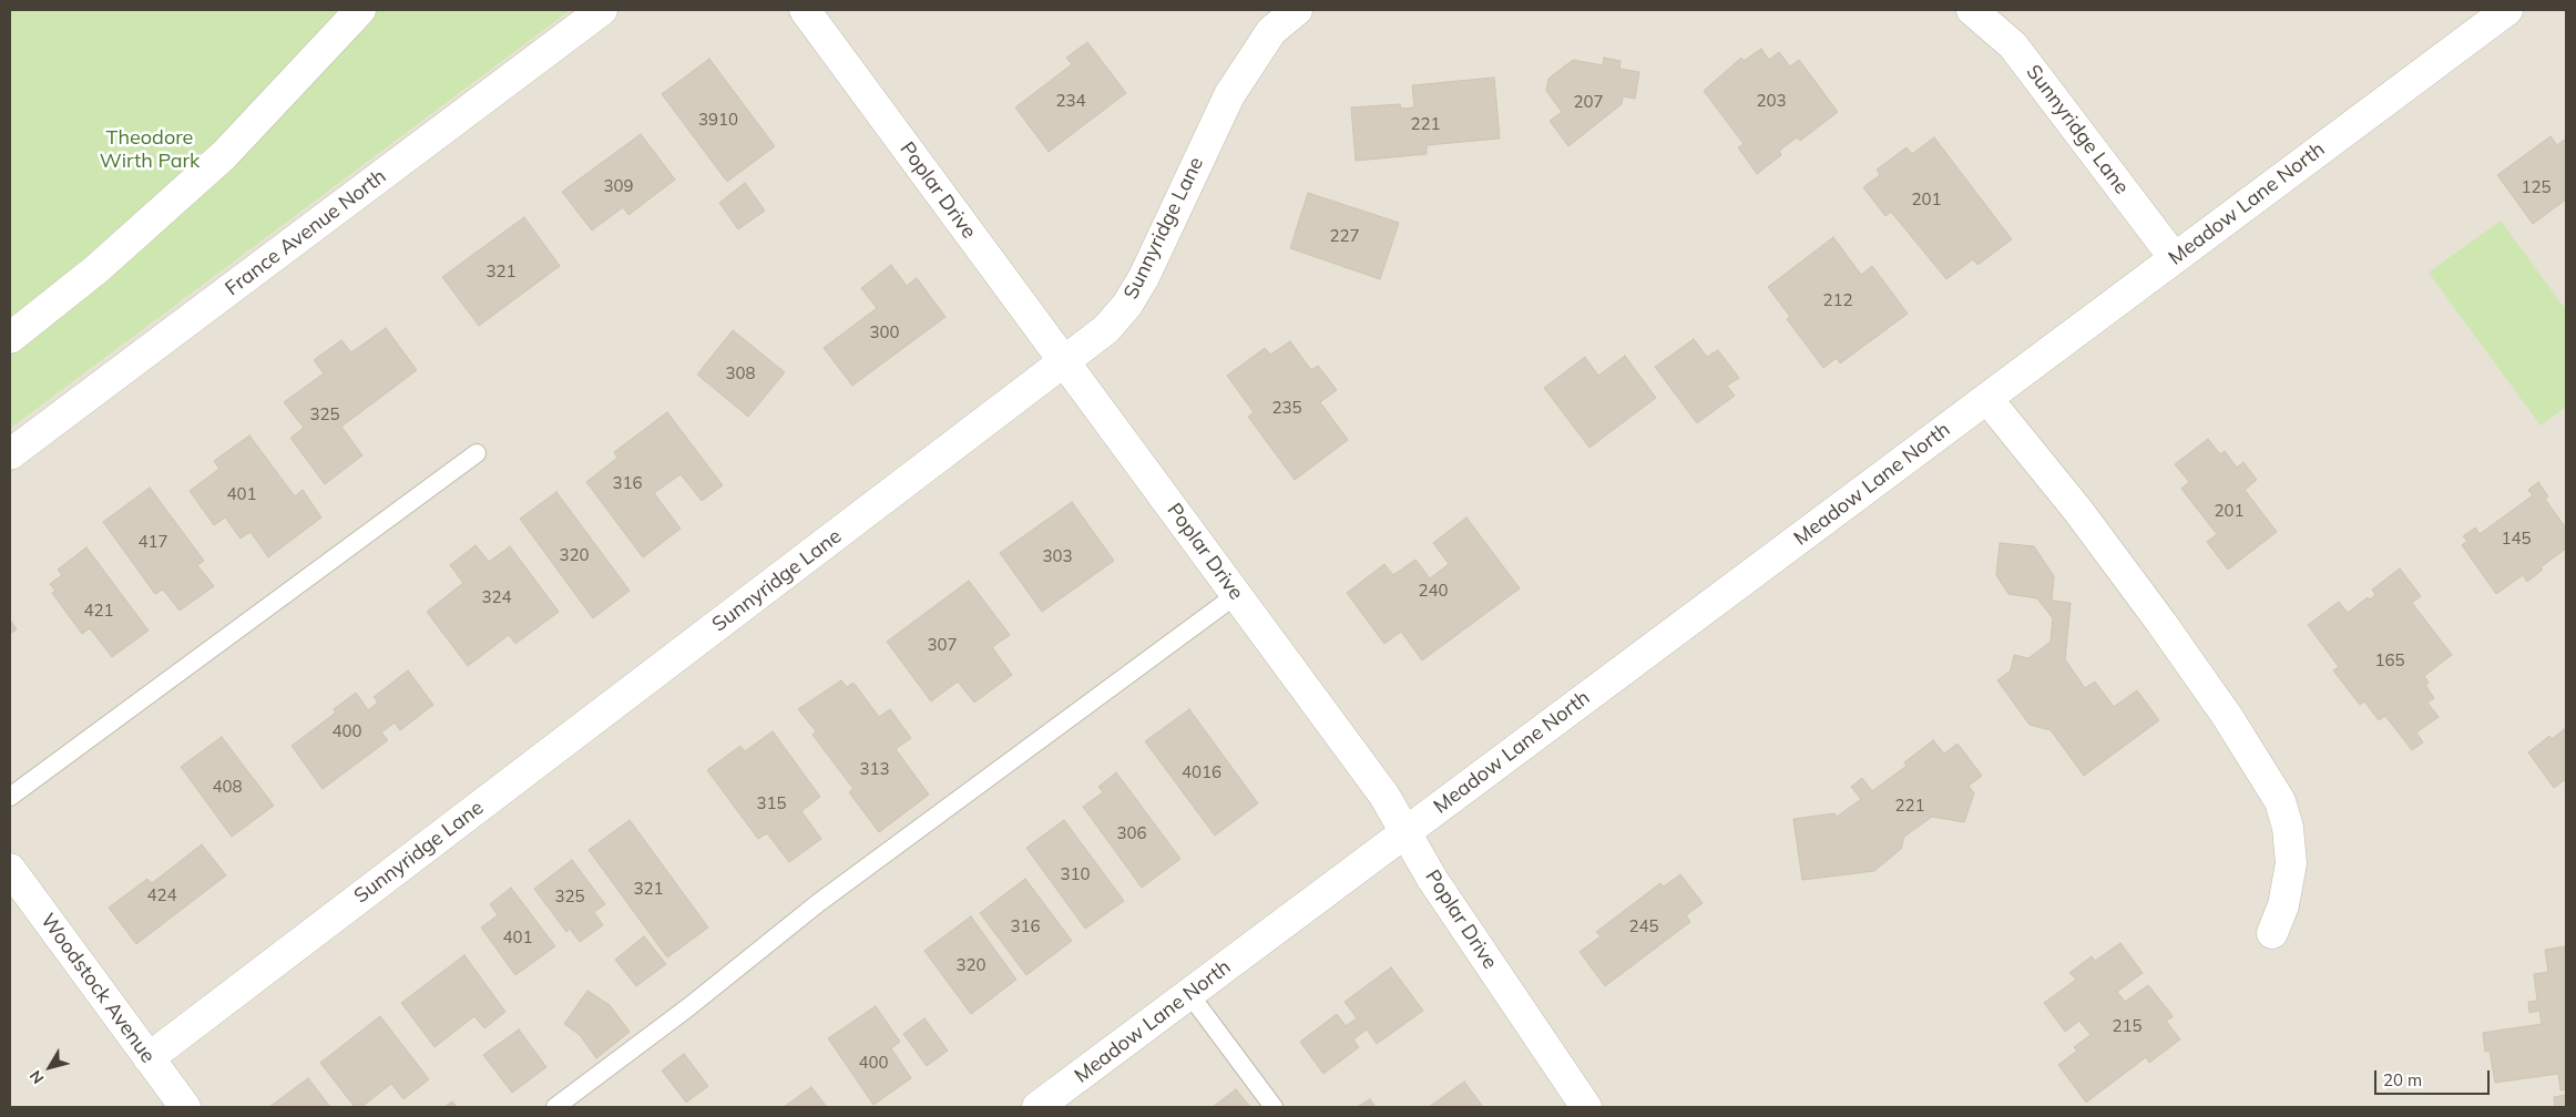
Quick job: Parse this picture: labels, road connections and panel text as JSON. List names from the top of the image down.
{
  "streets": {
    "street": [
      "Sunnyridge Lane",
      "Poplar Drive",
      "Meadow Lane North",
      "France Avenue North",
      "Woodstock Avenue"
    ]
  },
  "crossings": [
    ["Sunnyridge Lane", "Poplar Drive"],
    ["Sunnyridge Lane", "Meadow Lane North"],
    ["Sunnyridge Lane", "Woodstock Avenue"],
    ["Poplar Drive", "Meadow Lane North"]
  ],
  "parks": ["Theodore Wirth Park"],
  "house_numbers": [
    "234",
    "203",
    "207",
    "3910",
    "221",
    "309",
    "125",
    "201",
    "227",
    "321",
    "212",
    "300",
    "308",
    "235",
    "325",
    "316",
    "401",
    "201",
    "145",
    "417",
    "320",
    "303",
    "240",
    "324",
    "421",
    "307",
    "165",
    "400",
    "313",
    "4016",
    "408",
    "315",
    "221",
    "306",
    "310",
    "321",
    "424",
    "325",
    "316",
    "245",
    "401",
    "320",
    "215",
    "400"
  ],
  "scale_bar": "20 m",
  "north": "bottom left"
}
